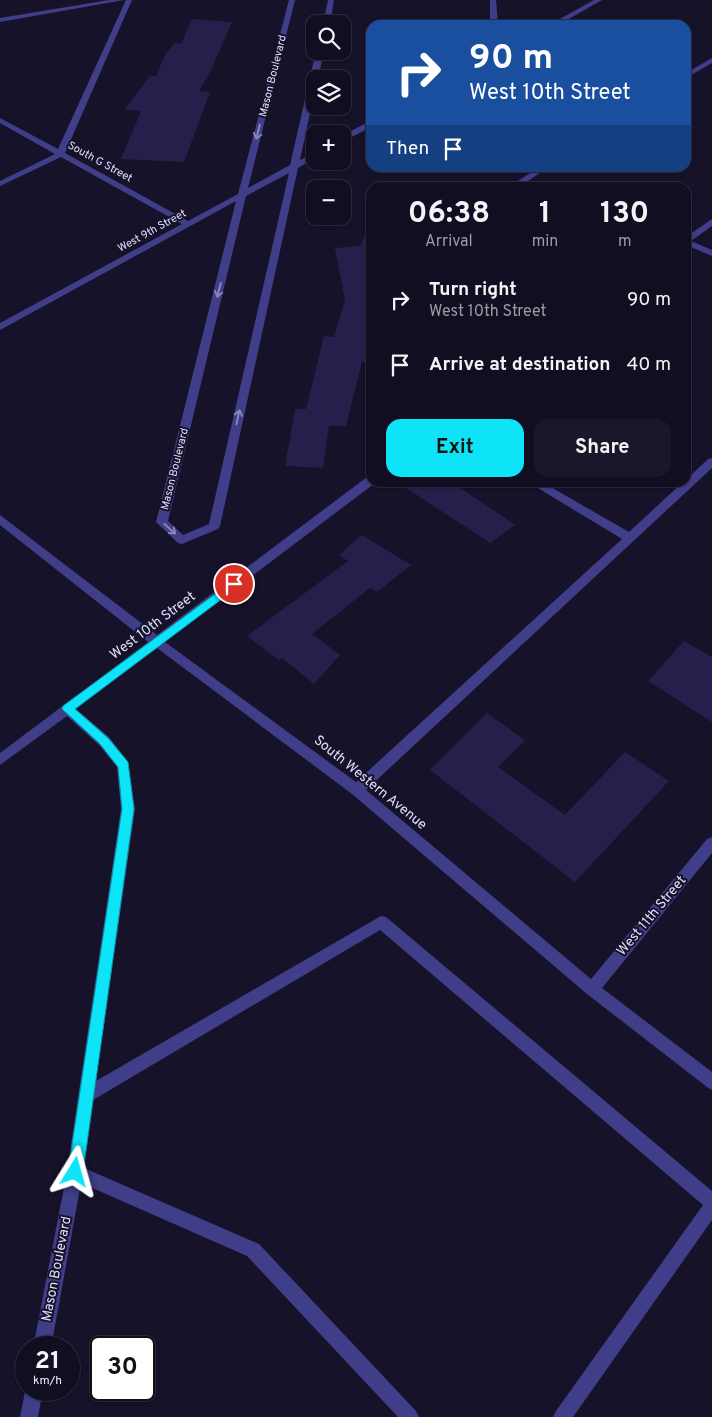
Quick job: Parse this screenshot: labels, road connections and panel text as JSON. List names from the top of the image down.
{
  "streets": {
    "street": [
      "Mason Boulevard",
      "South G Street",
      "West 9th Street",
      "West 10th Street",
      "South Western Avenue",
      "West 11th Street"
    ]
  },
  "crossings": [
    ["Mason Boulevard", "West 9th Street"],
    ["Mason Boulevard", "West 10th Street"],
    ["South G Street", "West 9th Street"],
    ["West 10th Street", "South Western Avenue"],
    ["South Western Avenue", "West 11th Street"]
  ],
  "page": {
    "map_buttons": ["+", "−"],
    "turn": ["90 m", "West 10th Street"],
    "then": "Then",
    "eta": [
      "06:38",
      "Arrival",
      "1",
      "min",
      "130",
      "m"
    ],
    "list": [
      {
        "name": "Turn right",
        "note": "West 10th Street",
        "value": "90 m"
      },
      {
        "name": "Arrive at destination",
        "value": "40 m"
      }
    ],
    "buttons": ["Exit", "Share"],
    "speed": "21 km/h",
    "limit": "30"
  }
}
